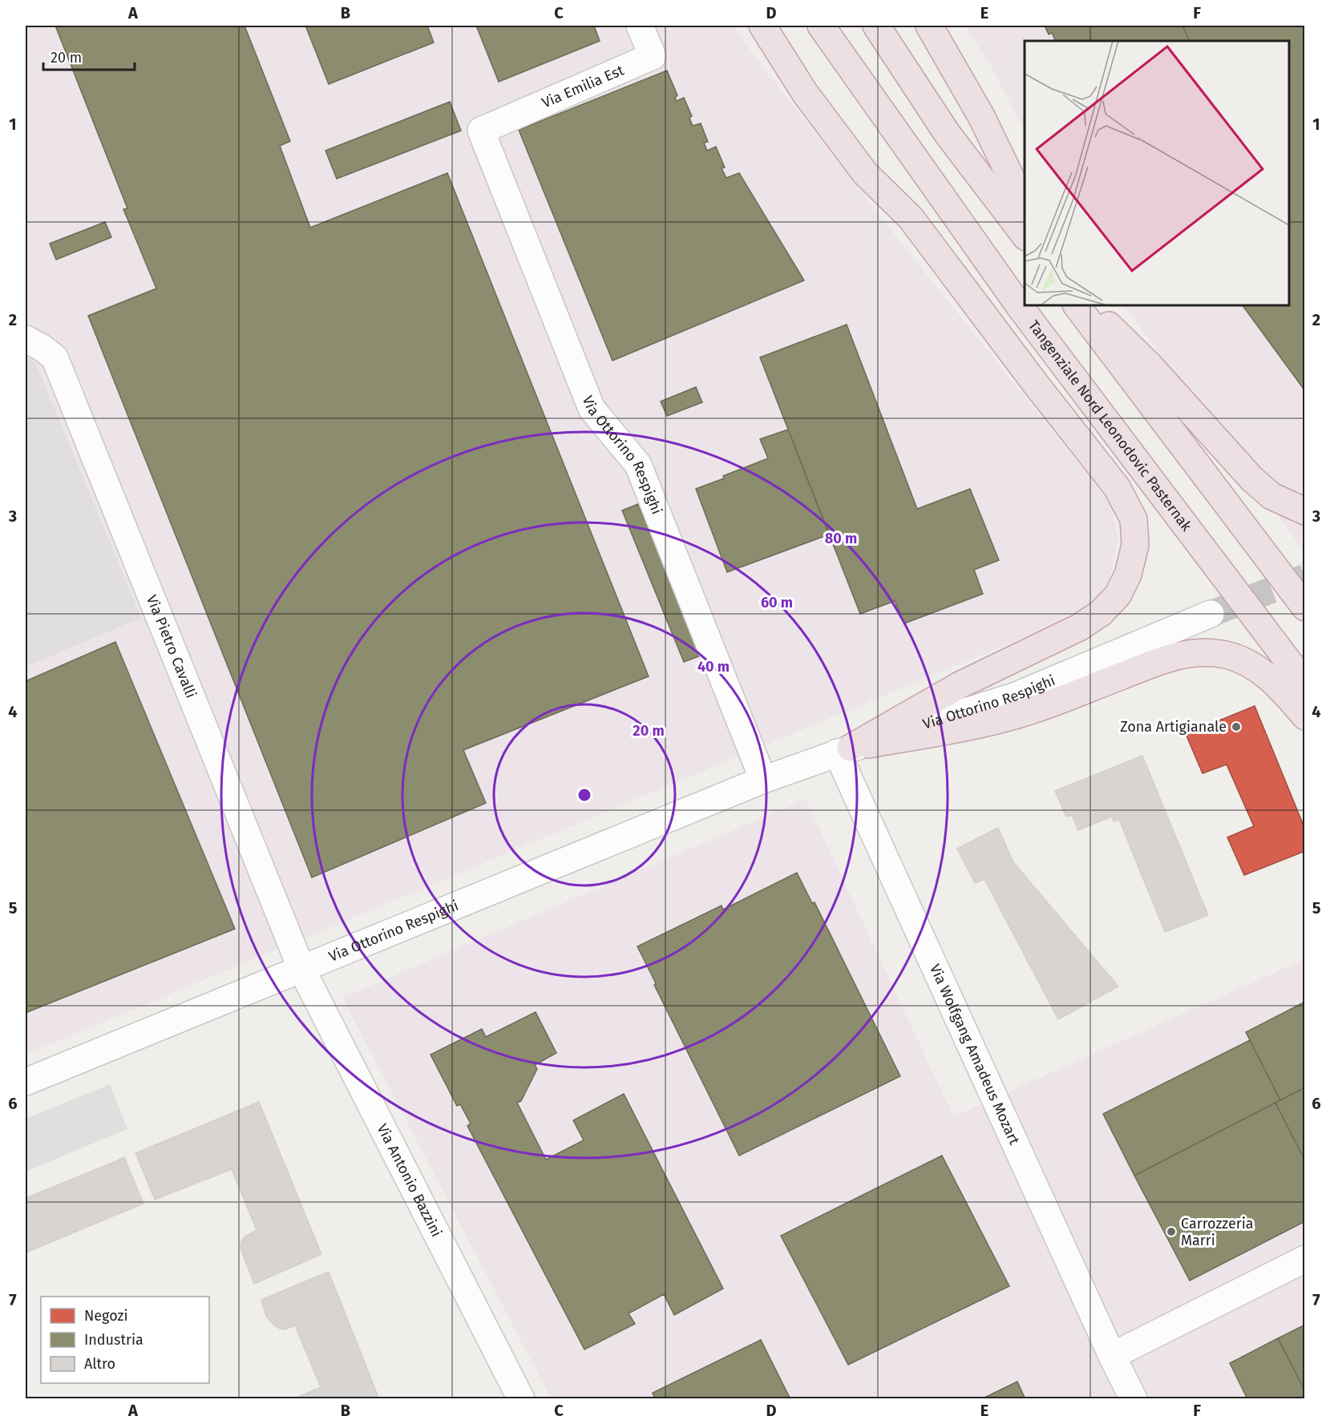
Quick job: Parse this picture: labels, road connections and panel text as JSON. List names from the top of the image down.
{
  "streets": {
    "highway": ["Tangenziale Nord Leonodovic Pasternak"],
    "street": [
      "Via Emilia Est",
      "Via Ottorino Respighi",
      "Via Pietro Cavalli",
      "Via Wolfgang Amadeus Mozart",
      "Via Antonio Bazzini"
    ]
  },
  "crossings": [
    ["Via Emilia Est", "Via Ottorino Respighi"],
    ["Via Ottorino Respighi", "Via Pietro Cavalli"],
    ["Via Ottorino Respighi", "Via Wolfgang Amadeus Mozart"],
    ["Via Ottorino Respighi", "Via Antonio Bazzini"],
    ["Via Pietro Cavalli", "Via Antonio Bazzini"]
  ],
  "places": ["Zona Artigianale", "Carrozzeria Marri"],
  "legend": ["Negozi", "Industria", "Altro"],
  "scale_bar": "20 m",
  "grid": {
    "columns": [
      "A",
      "B",
      "C",
      "D",
      "E",
      "F"
    ],
    "rows": [
      "1",
      "2",
      "3",
      "4",
      "5",
      "6",
      "7"
    ]
  },
  "rings": [
    "80 m",
    "60 m",
    "40 m",
    "20 m"
  ]
}
